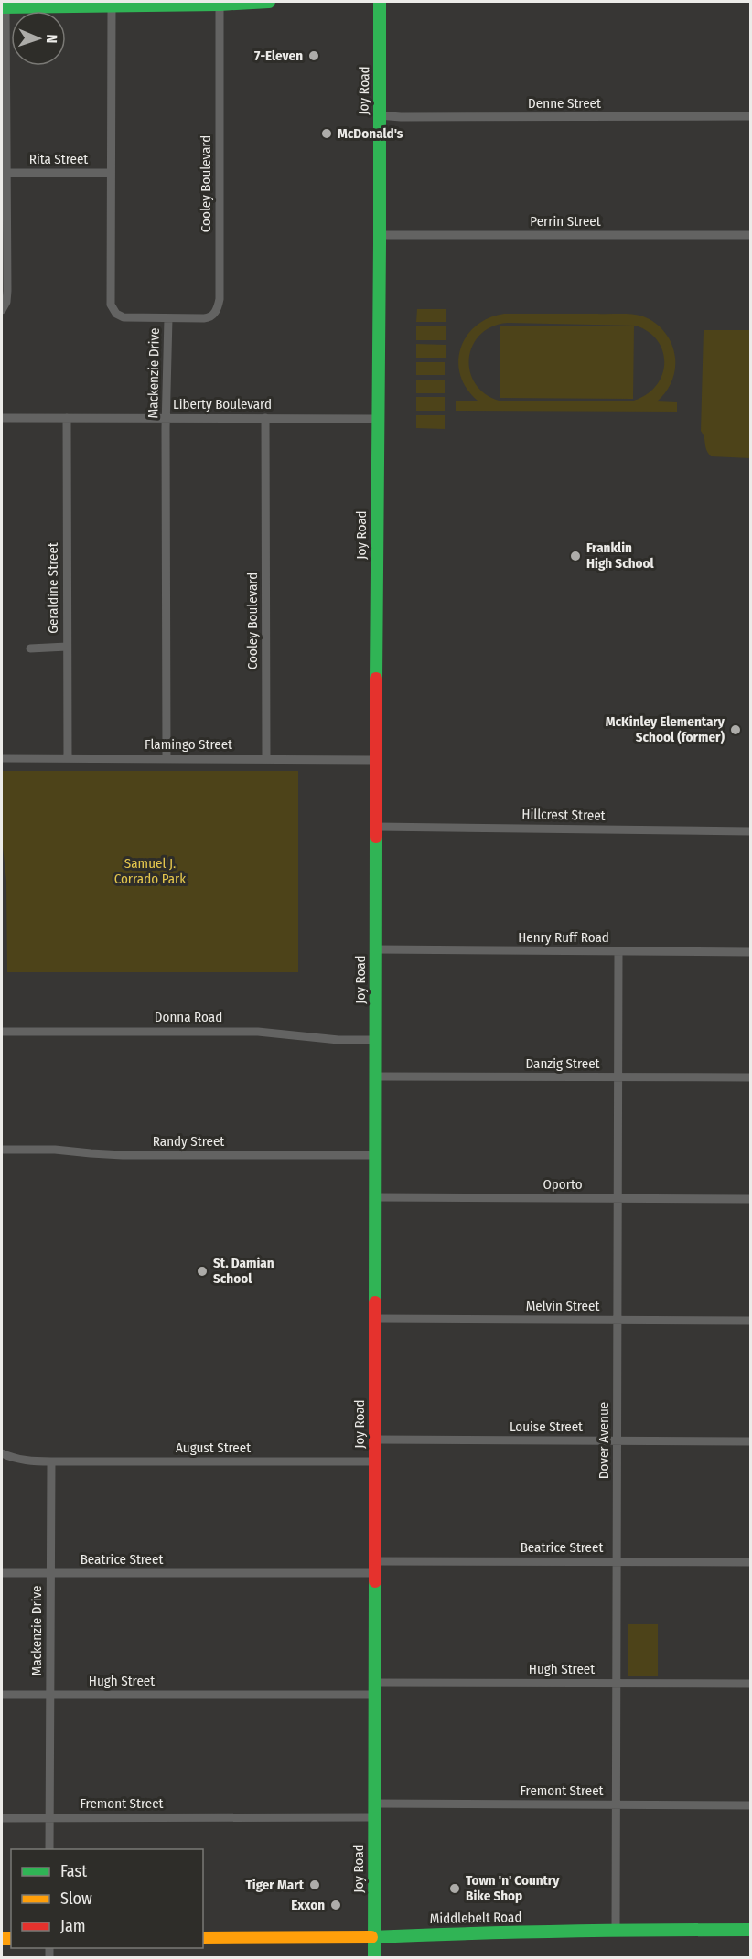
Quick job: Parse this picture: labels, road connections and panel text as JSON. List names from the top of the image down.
{
  "streets": {
    "street": [
      "Joy Road",
      "Denne Street",
      "Rita Street",
      "Cooley Boulevard",
      "Perrin Street",
      "Mackenzie Drive",
      "Liberty Boulevard",
      "Geraldine Street",
      "Flamingo Street",
      "Hillcrest Street",
      "Henry Ruff Road",
      "Donna Road",
      "Danzig Street",
      "Randy Street",
      "Oporto",
      "Melvin Street",
      "Louise Street",
      "Dover Avenue",
      "August Street",
      "Beatrice Street",
      "Hugh Street",
      "Fremont Street",
      "Middlebelt Road"
    ]
  },
  "crossings": [
    ["Joy Road", "Denne Street"],
    ["Joy Road", "Perrin Street"],
    ["Joy Road", "Liberty Boulevard"],
    ["Joy Road", "Flamingo Street"],
    ["Joy Road", "Hillcrest Street"],
    ["Joy Road", "Henry Ruff Road"],
    ["Joy Road", "Donna Road"],
    ["Joy Road", "Danzig Street"],
    ["Joy Road", "Randy Street"],
    ["Joy Road", "Oporto"],
    ["Joy Road", "Melvin Street"],
    ["Joy Road", "Louise Street"],
    ["Joy Road", "August Street"],
    ["Joy Road", "Beatrice Street"],
    ["Joy Road", "Hugh Street"],
    ["Joy Road", "Fremont Street"],
    ["Joy Road", "Middlebelt Road"],
    ["Rita Street", "Mackenzie Drive"],
    ["Cooley Boulevard", "Mackenzie Drive"],
    ["Cooley Boulevard", "Liberty Boulevard"],
    ["Cooley Boulevard", "Flamingo Street"],
    ["Mackenzie Drive", "Liberty Boulevard"],
    ["Mackenzie Drive", "Flamingo Street"],
    ["Mackenzie Drive", "August Street"],
    ["Mackenzie Drive", "Beatrice Street"],
    ["Mackenzie Drive", "Hugh Street"],
    ["Mackenzie Drive", "Fremont Street"],
    ["Liberty Boulevard", "Geraldine Street"],
    ["Geraldine Street", "Flamingo Street"],
    ["Henry Ruff Road", "Dover Avenue"],
    ["Danzig Street", "Dover Avenue"],
    ["Oporto", "Dover Avenue"],
    ["Melvin Street", "Dover Avenue"],
    ["Louise Street", "Dover Avenue"],
    ["Dover Avenue", "Beatrice Street"],
    ["Dover Avenue", "Hugh Street"],
    ["Dover Avenue", "Fremont Street"],
    ["Dover Avenue", "Middlebelt Road"]
  ],
  "parks": ["Samuel J. Corrado Park"],
  "places": [
    "7-Eleven",
    "McDonald's",
    "Franklin High School",
    "McKinley Elementary School (former)",
    "St. Damian School",
    "Tiger Mart",
    "Town 'n' Country Bike Shop",
    "Exxon"
  ],
  "legend": ["Fast", "Slow", "Jam"],
  "north": "right"
}
